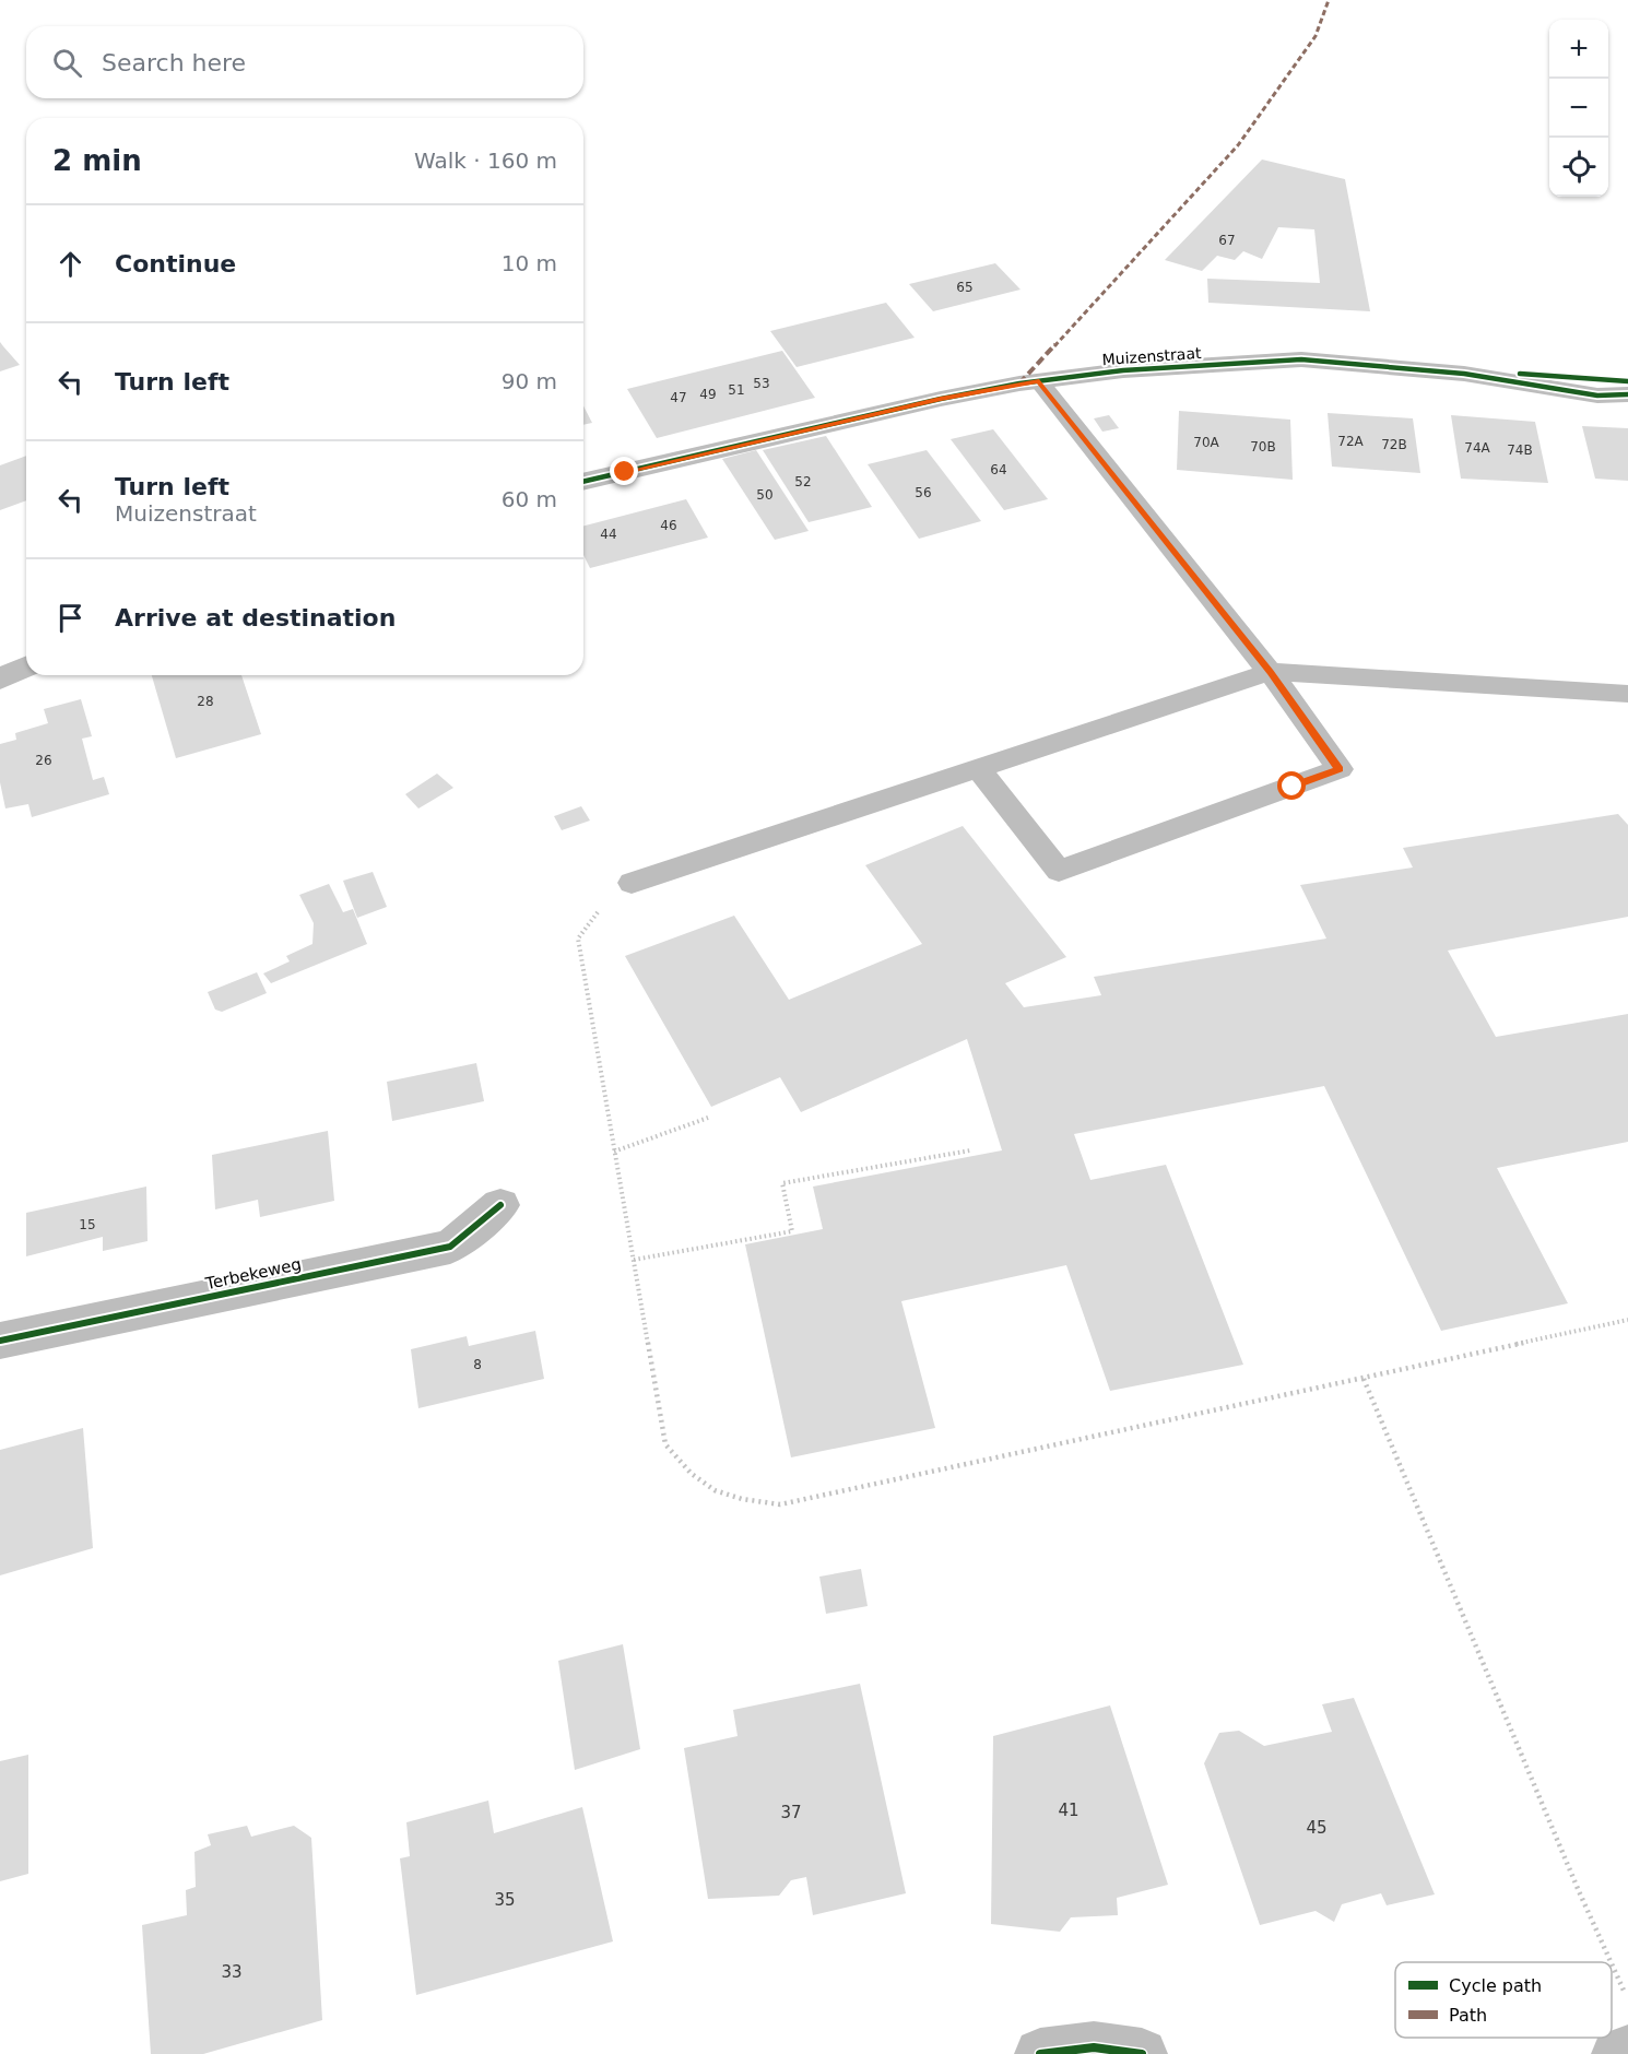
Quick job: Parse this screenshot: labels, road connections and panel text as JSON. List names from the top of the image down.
{
  "streets": {
    "street": ["Muizenstraat", "Terbekeweg"]
  },
  "house_numbers": [
    "67",
    "65",
    "53",
    "51",
    "49",
    "47",
    "72A",
    "70A",
    "72B",
    "70B",
    "74A",
    "74B",
    "64",
    "52",
    "56",
    "50",
    "46",
    "44",
    "28",
    "26",
    "15",
    "8",
    "41",
    "37",
    "45",
    "35",
    "33"
  ],
  "legend": ["Cycle path", "Path"],
  "page": {
    "map_buttons": ["+", "−"],
    "search": "Search here",
    "heading": ["2 min", "Walk · 160 m"],
    "list": [
      ["Continue", "10 m"],
      ["Turn left", "90 m"],
      ["Turn left", "Muizenstraat", "60 m"],
      "Arrive at destination"
    ]
  }
}
